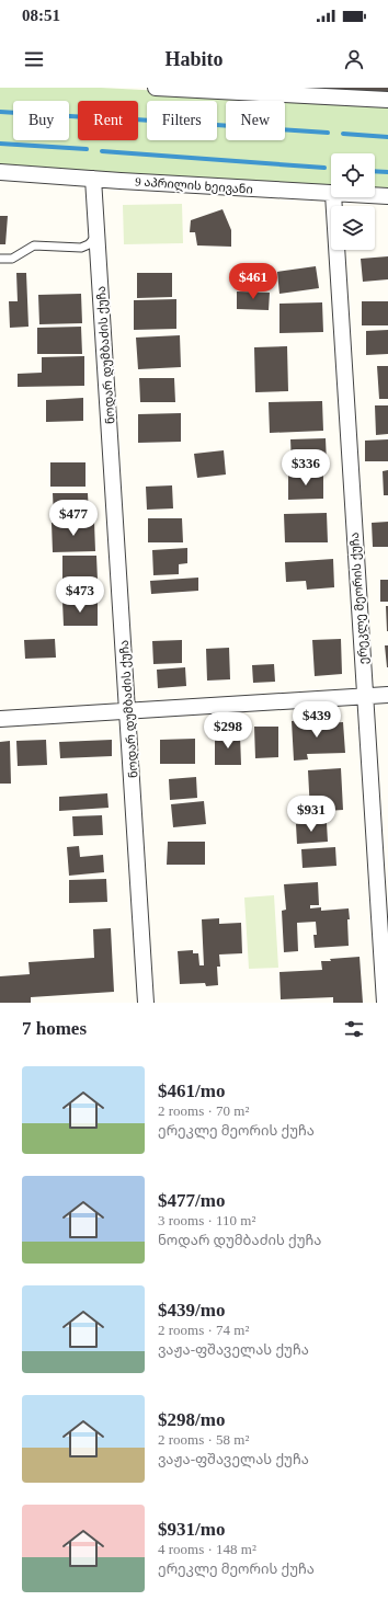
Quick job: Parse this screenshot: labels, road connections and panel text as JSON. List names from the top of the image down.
{
  "streets": {
    "street": ["9 აპრილის ხეივანი", "ნოდარ დუმბაძის ქუჩა", "ერეკლე მეორის ქუჩა"]
  },
  "crossings": [
    ["9 აპრილის ხეივანი", "ნოდარ დუმბაძის ქუჩა"]
  ],
  "page": {
    "status": "08:51",
    "header": "Habito",
    "chip": [
      "Buy",
      "Rent",
      "Filters",
      "New"
    ],
    "price": [
      "$461",
      "$336",
      "$477",
      "$473",
      "$439",
      "$298",
      "$931"
    ],
    "heading": "7 homes",
    "list": [
      {
        "name": "$461/mo",
        "note": "2 rooms · 70 m² · ერეკლე მეორის ქუჩა"
      },
      {
        "name": "$477/mo",
        "note": "3 rooms · 110 m² · ნოდარ დუმბაძის ქუჩა"
      },
      {
        "name": "$439/mo",
        "note": "2 rooms · 74 m² · ვაჟა-ფშაველას ქუჩა"
      },
      {
        "name": "$298/mo",
        "note": "2 rooms · 58 m² · ვაჟა-ფშაველას ქუჩა"
      },
      {
        "name": "$931/mo",
        "note": "4 rooms · 148 m² · ერეკლე მეორის ქუჩა"
      }
    ]
  }
}
